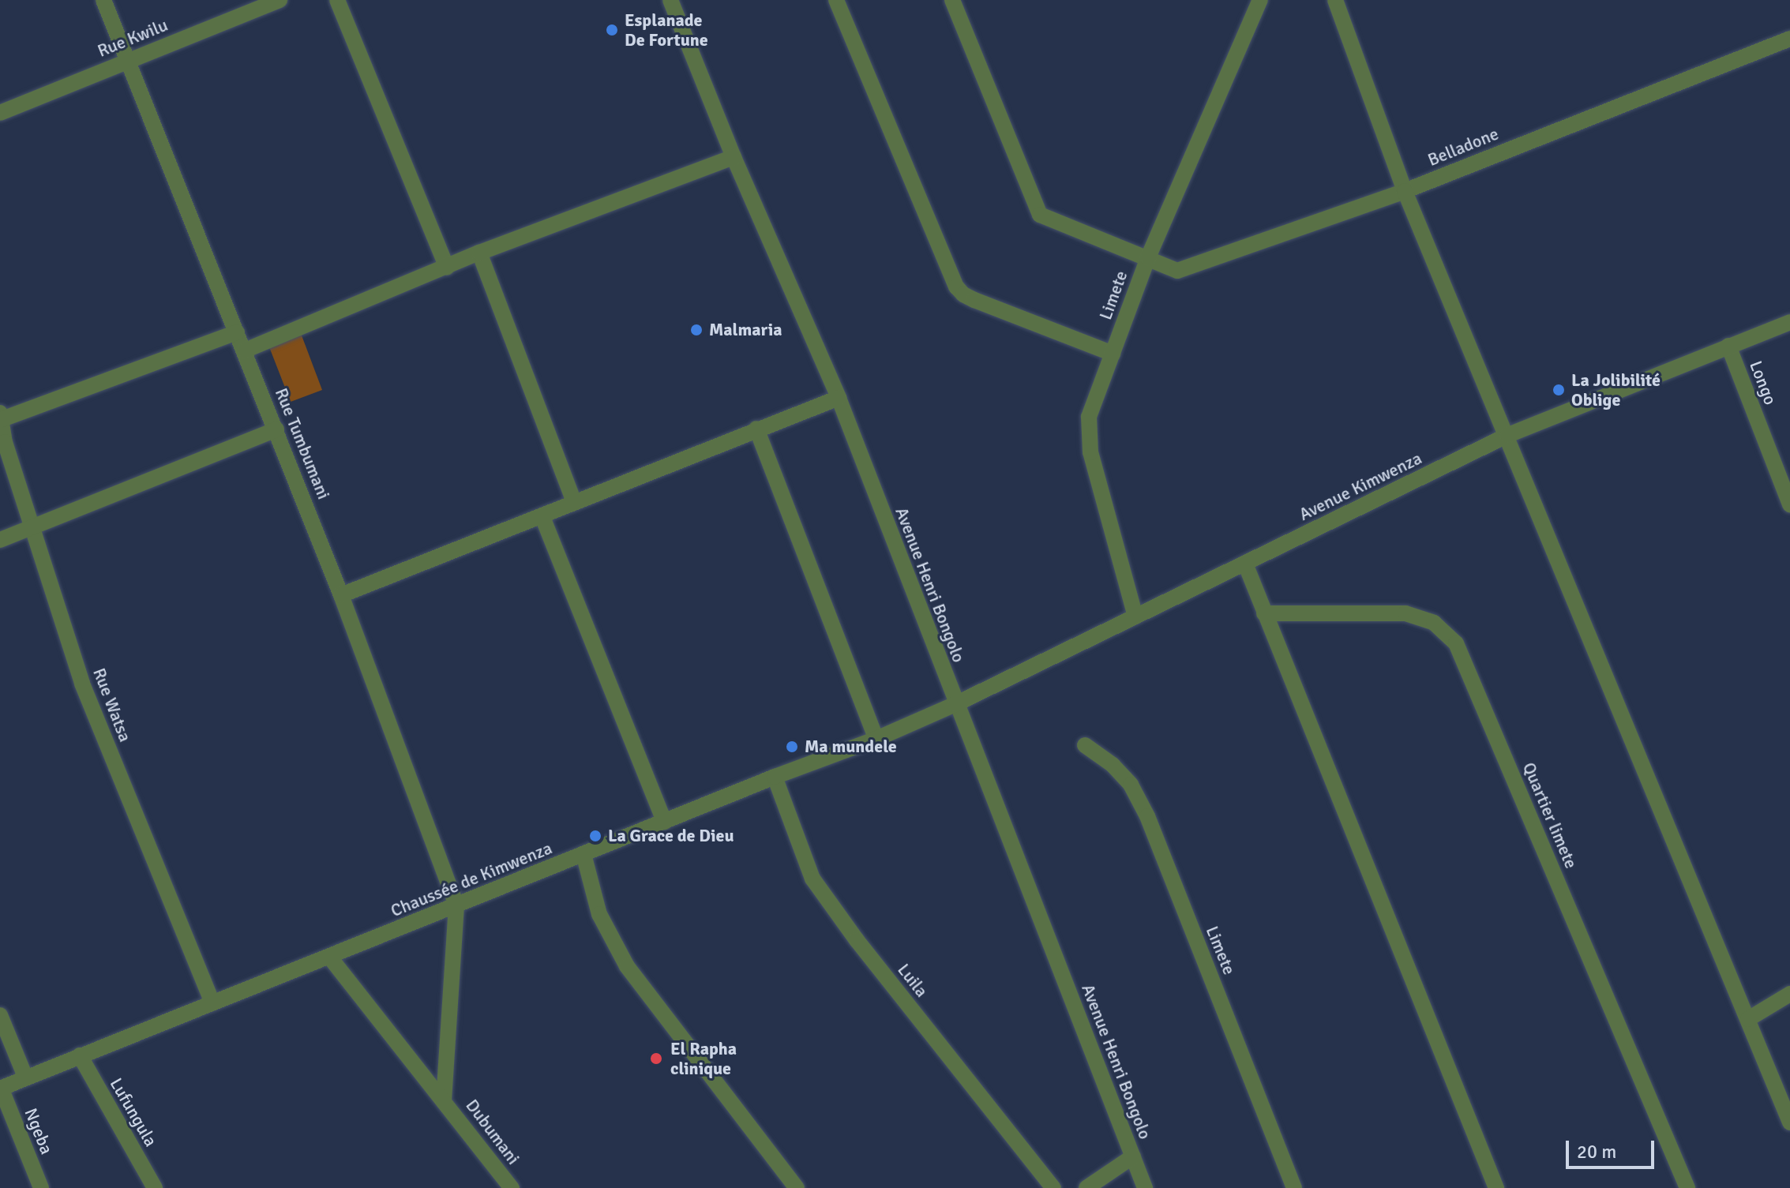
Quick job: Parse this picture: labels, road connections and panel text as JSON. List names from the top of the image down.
{
  "streets": {
    "street": [
      "Rue Kwilu",
      "Belladone",
      "Limete",
      "Longo",
      "Rue Tumbumani",
      "Avenue Kimwenza",
      "Avenue Henri Bongolo",
      "Rue Watsa",
      "Quartier limete",
      "Chaussée de Kimwenza",
      "Luila",
      "Lufungula",
      "Ngeba",
      "Dubumani"
    ]
  },
  "crossings": [
    ["Rue Kwilu", "Rue Tumbumani"],
    ["Belladone", "Limete"],
    ["Limete", "Avenue Kimwenza"],
    ["Longo", "Avenue Kimwenza"],
    ["Rue Tumbumani", "Chaussée de Kimwenza"],
    ["Avenue Kimwenza", "Avenue Henri Bongolo"],
    ["Avenue Kimwenza", "Chaussée de Kimwenza"],
    ["Avenue Henri Bongolo", "Chaussée de Kimwenza"],
    ["Rue Watsa", "Chaussée de Kimwenza"],
    ["Chaussée de Kimwenza", "Luila"],
    ["Chaussée de Kimwenza", "Lufungula"],
    ["Chaussée de Kimwenza", "Ngeba"],
    ["Chaussée de Kimwenza", "Dubumani"]
  ],
  "places": [
    "Esplanade De Fortune",
    "Malmaria",
    "La Jolibilité Oblige",
    "Ma mundele",
    "La Grace de Dieu",
    "El Rapha clinique"
  ],
  "scale_bar": "20 m"
}
